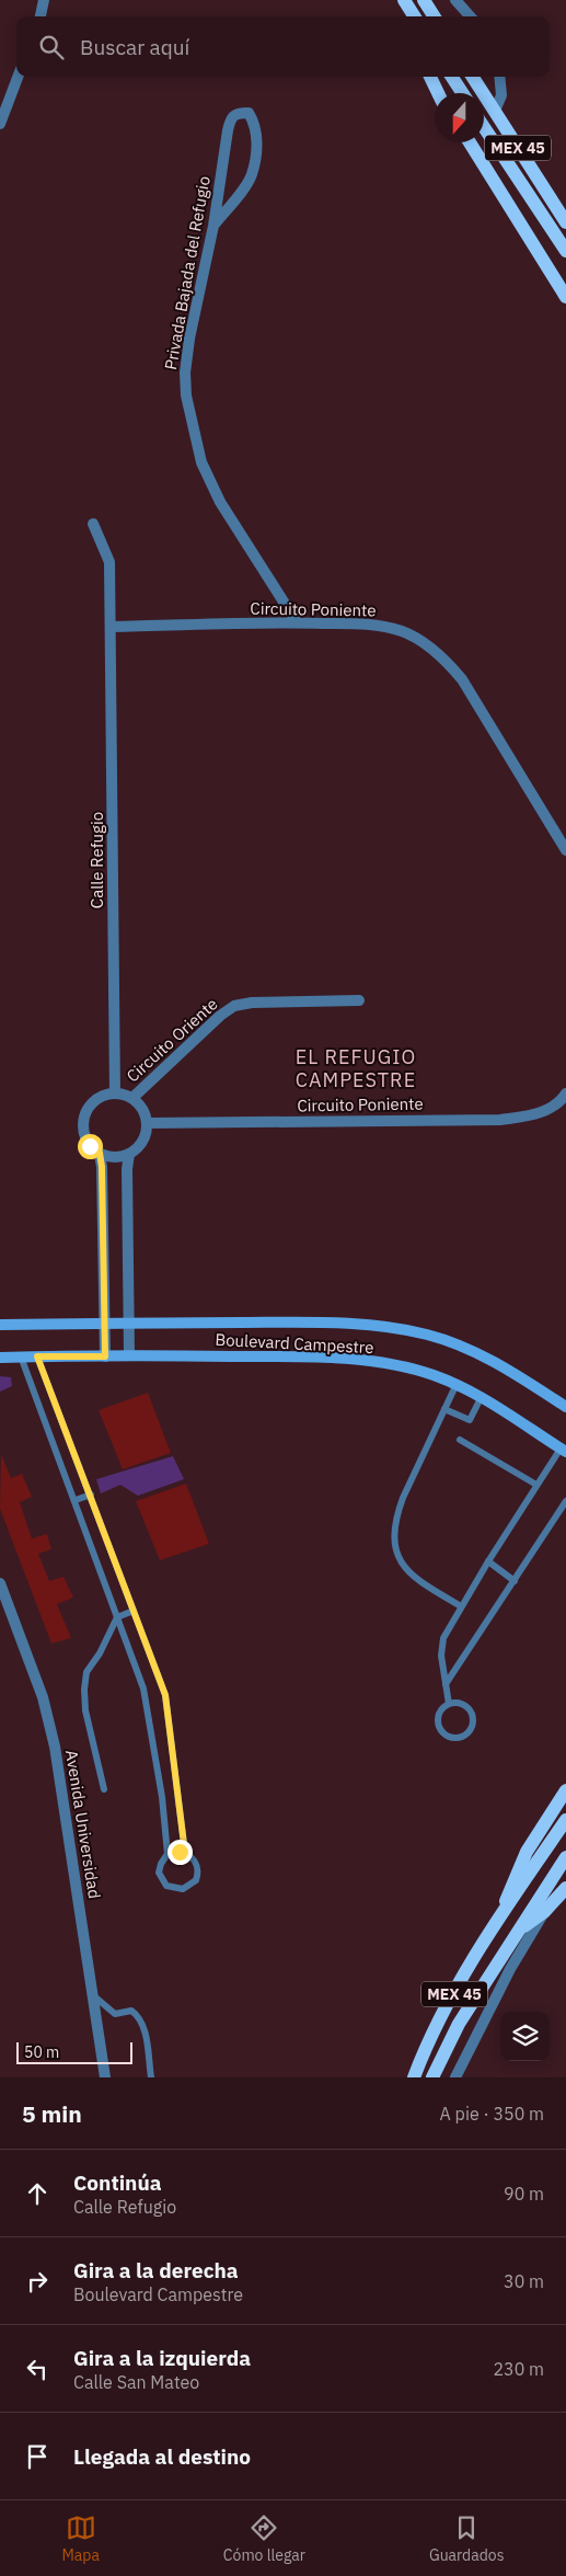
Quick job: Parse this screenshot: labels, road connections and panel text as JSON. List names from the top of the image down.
{
  "streets": {
    "main road": ["MEX 45"],
    "street": [
      "Privada Bajada del Refugio",
      "Circuito Poniente",
      "Calle Refugio",
      "Circuito Oriente",
      "Boulevard Campestre",
      "Avenida Universidad"
    ]
  },
  "crossings": [
    ["Privada Bajada del Refugio", "Circuito Poniente"],
    ["Circuito Poniente", "Calle Refugio"],
    ["Circuito Poniente", "Circuito Oriente"],
    ["Calle Refugio", "Circuito Oriente"]
  ],
  "districts": ["EL REFUGIO CAMPESTRE"],
  "scale_bar": "50 m",
  "north": "bottom",
  "page": {
    "search": "Buscar aquí",
    "scale": "50 m",
    "heading": ["5 min", "A pie · 350 m"],
    "list": [
      ["Continúa", "Calle Refugio", "90 m"],
      ["Gira a la derecha", "Boulevard Campestre", "30 m"],
      ["Gira a la izquierda", "Calle San Mateo", "230 m"],
      "Llegada al destino"
    ],
    "nav": ["Mapa", "Cómo llegar", "Guardados"]
  }
}
